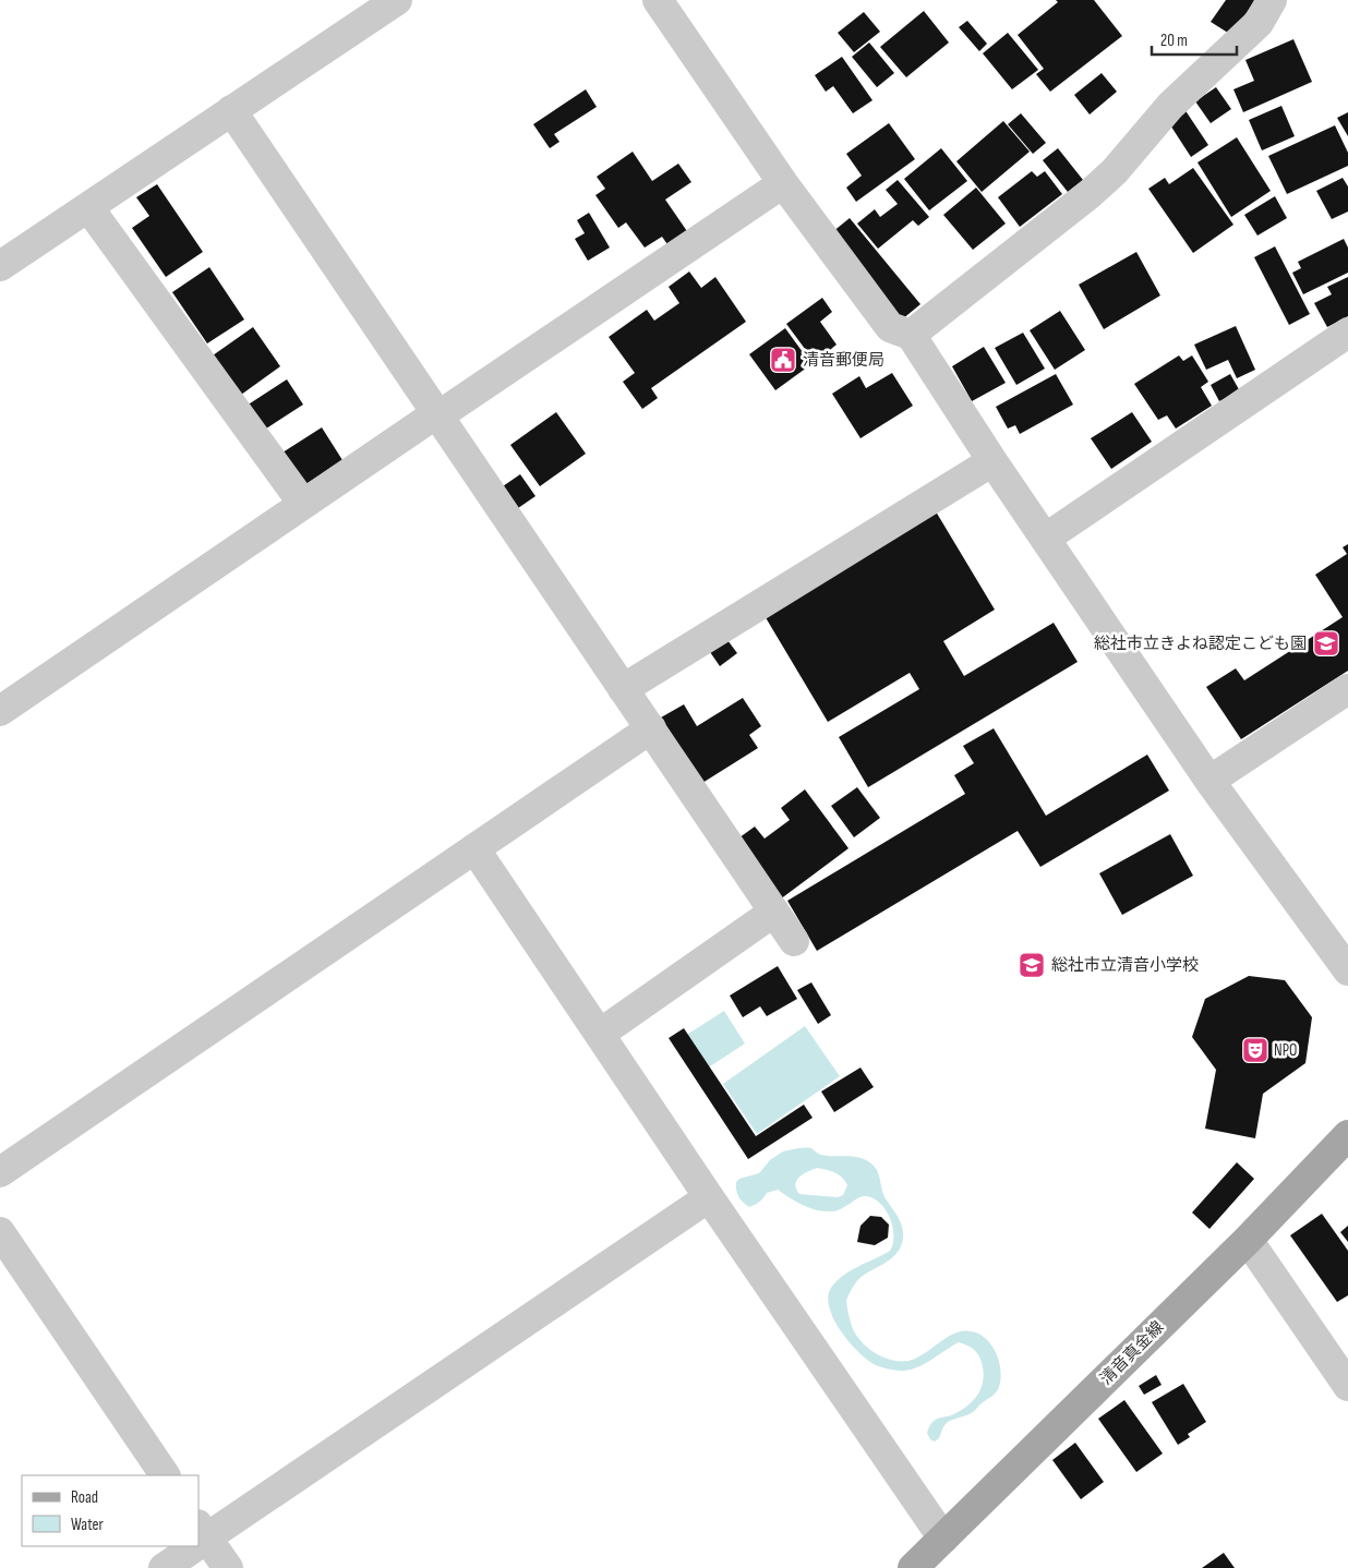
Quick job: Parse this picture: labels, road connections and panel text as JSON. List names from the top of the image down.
{
  "streets": {
    "main road": ["清音真金線"]
  },
  "places": {
    "public building": ["清音郵便局"],
    "school or university": ["総社市立きよね認定こども園", "総社市立清音小学校"],
    "theatre": ["NPO"]
  },
  "legend": ["Road", "Water"],
  "scale_bar": "20 m"
}
